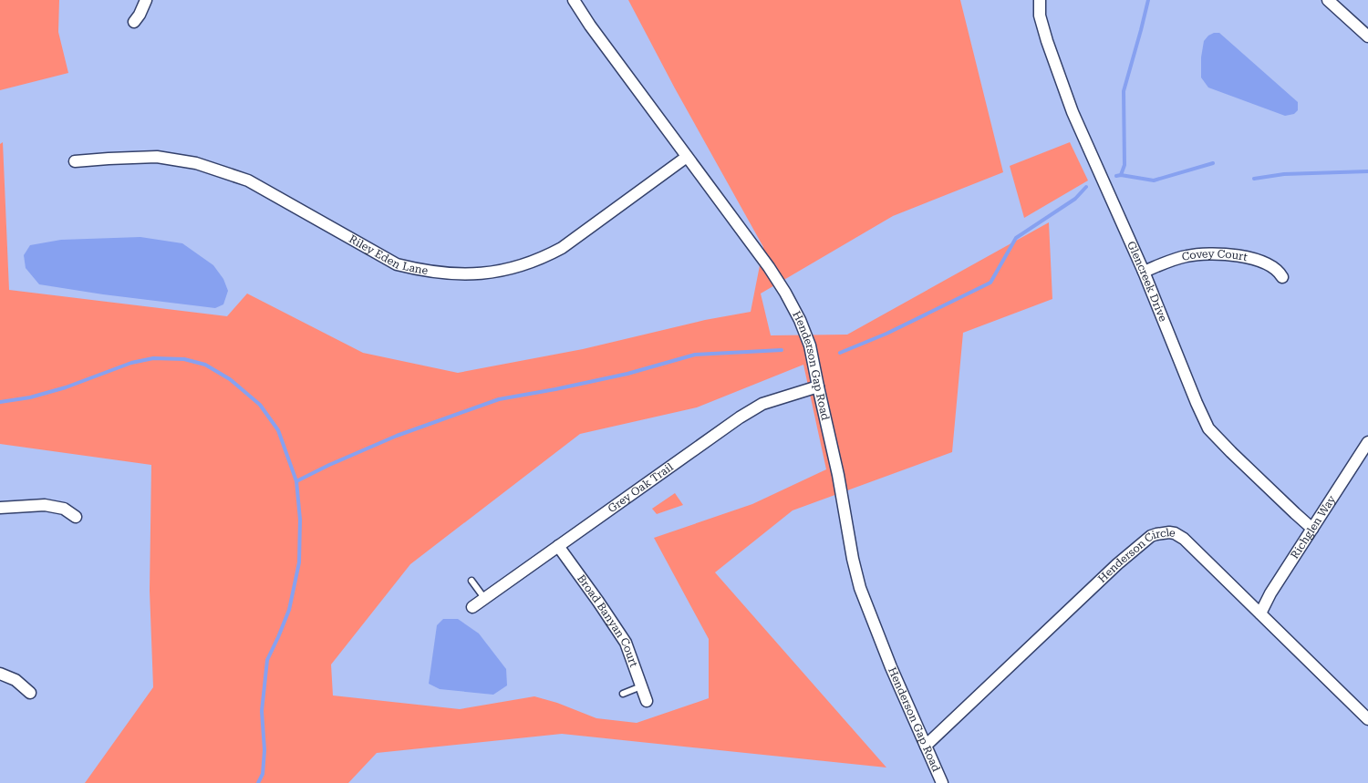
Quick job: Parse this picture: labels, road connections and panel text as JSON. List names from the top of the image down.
{
  "streets": {
    "street": [
      "Riley Eden Lane",
      "Covey Court",
      "Glencreek Drive",
      "Henderson Gap Road",
      "Grey Oak Trail",
      "Richglen Way",
      "Henderson Circle",
      "Broad Banyan Court"
    ]
  },
  "crossings": [
    ["Riley Eden Lane", "Henderson Gap Road"],
    ["Covey Court", "Glencreek Drive"],
    ["Glencreek Drive", "Richglen Way"],
    ["Henderson Gap Road", "Grey Oak Trail"],
    ["Henderson Gap Road", "Henderson Circle"],
    ["Grey Oak Trail", "Broad Banyan Court"],
    ["Richglen Way", "Henderson Circle"]
  ]
}
